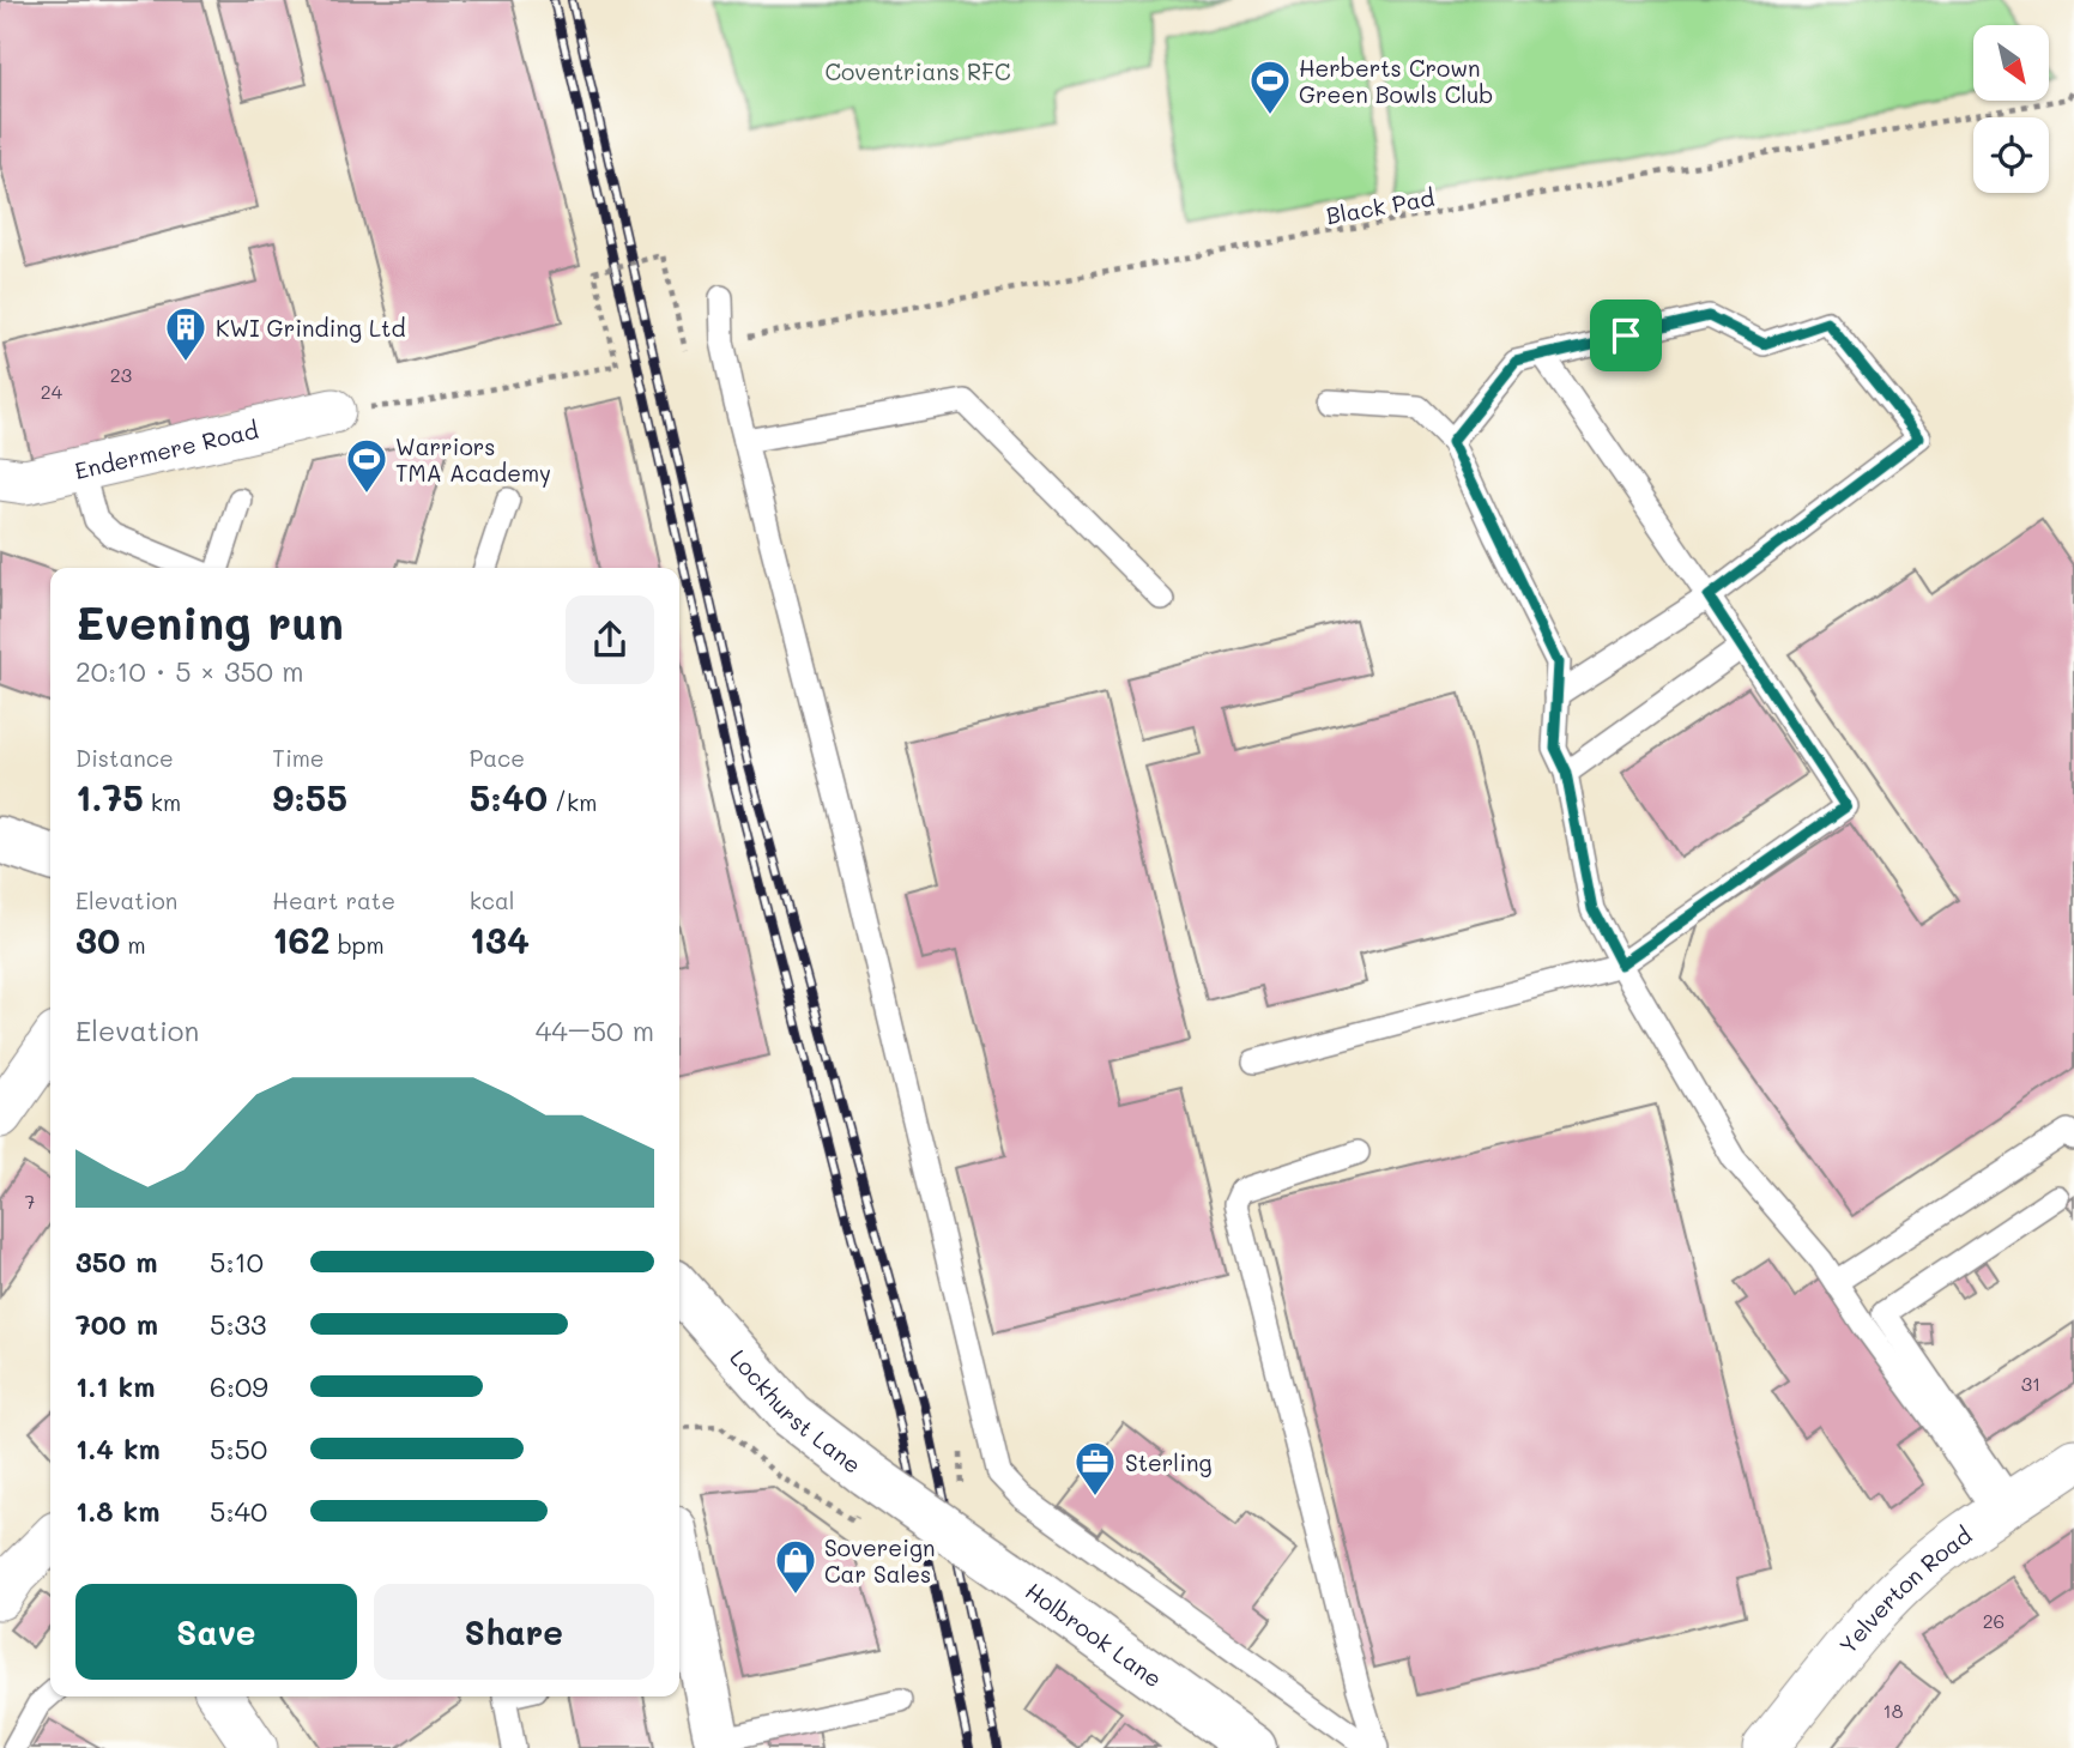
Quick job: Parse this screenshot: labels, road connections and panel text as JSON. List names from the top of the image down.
{
  "streets": {
    "main road": ["Lockhurst Lane", "Holbrook Lane"],
    "street": ["Endermere Road", "Yelverton Road"],
    "path": ["Black Pad"]
  },
  "crossings": [
    ["Black Pad", "Endermere Road"],
    ["Lockhurst Lane", "Holbrook Lane"]
  ],
  "parks": ["Coventrians RFC"],
  "places": {
    "sports": ["Herberts Crown Green Bowls Club", "Warriors TMA Academy"],
    "building": ["KWI Grinding Ltd"],
    "office": ["Sterling"],
    "shop": ["Sovereign Car Sales"]
  },
  "house_numbers": [
    "23",
    "24",
    "7",
    "31",
    "26",
    "18"
  ],
  "north": "bottom right",
  "page": {
    "heading": ["Evening run", "20:10 · 5 × 350 m"],
    "stats": [
      ["Distance", "1.75 km"],
      ["Time", "9:55"],
      ["Pace", "5:40 /km"],
      ["Elevation", "30 m"],
      ["Heart rate", "162 bpm"],
      ["kcal", "134"]
    ],
    "chart": ["Elevation", "44–50 m"],
    "list": [
      {
        "name": "350 m",
        "note": "5:10"
      },
      {
        "name": "700 m",
        "note": "5:33"
      },
      {
        "name": "1.1 km",
        "note": "6:09"
      },
      {
        "name": "1.4 km",
        "note": "5:50"
      },
      {
        "name": "1.8 km",
        "note": "5:40"
      }
    ],
    "buttons": ["Save", "Share"]
  }
}
